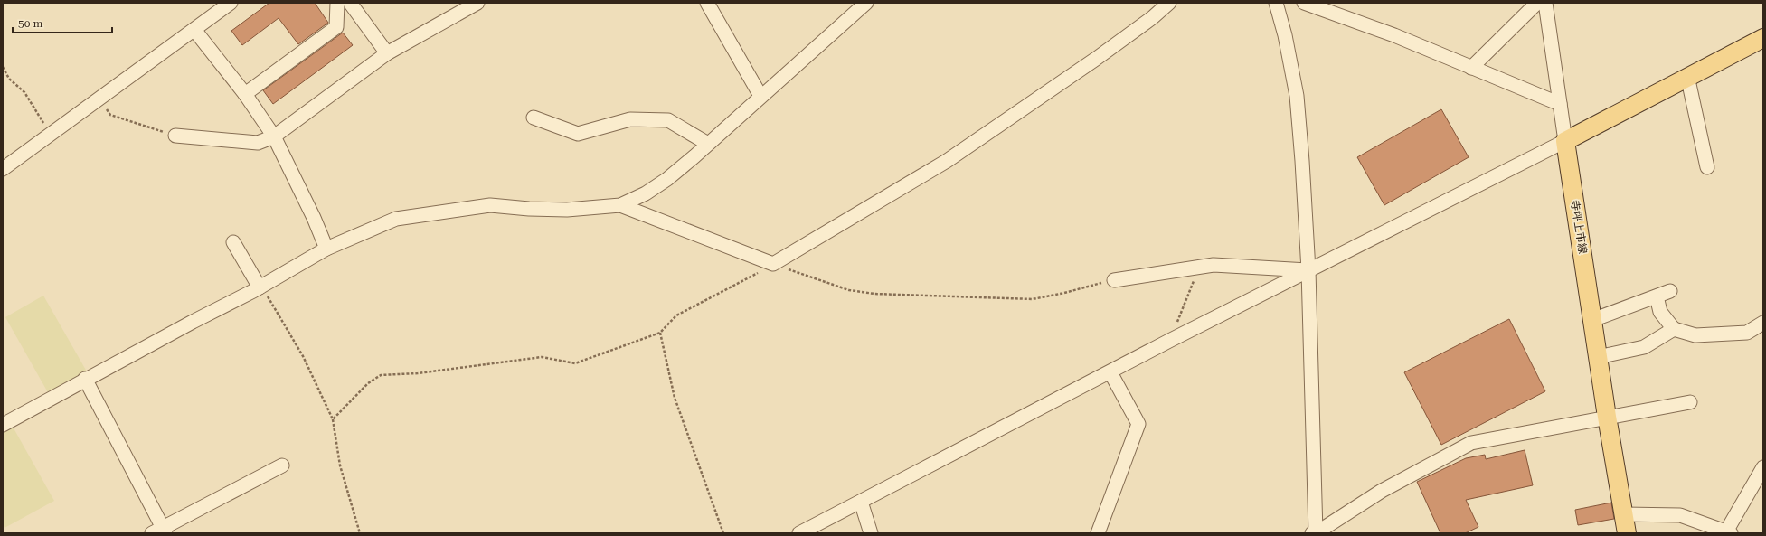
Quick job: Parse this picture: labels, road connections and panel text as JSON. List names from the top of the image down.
{
  "streets": {
    "main road": ["寺坪上市線"]
  },
  "scale_bar": "50 m"
}
